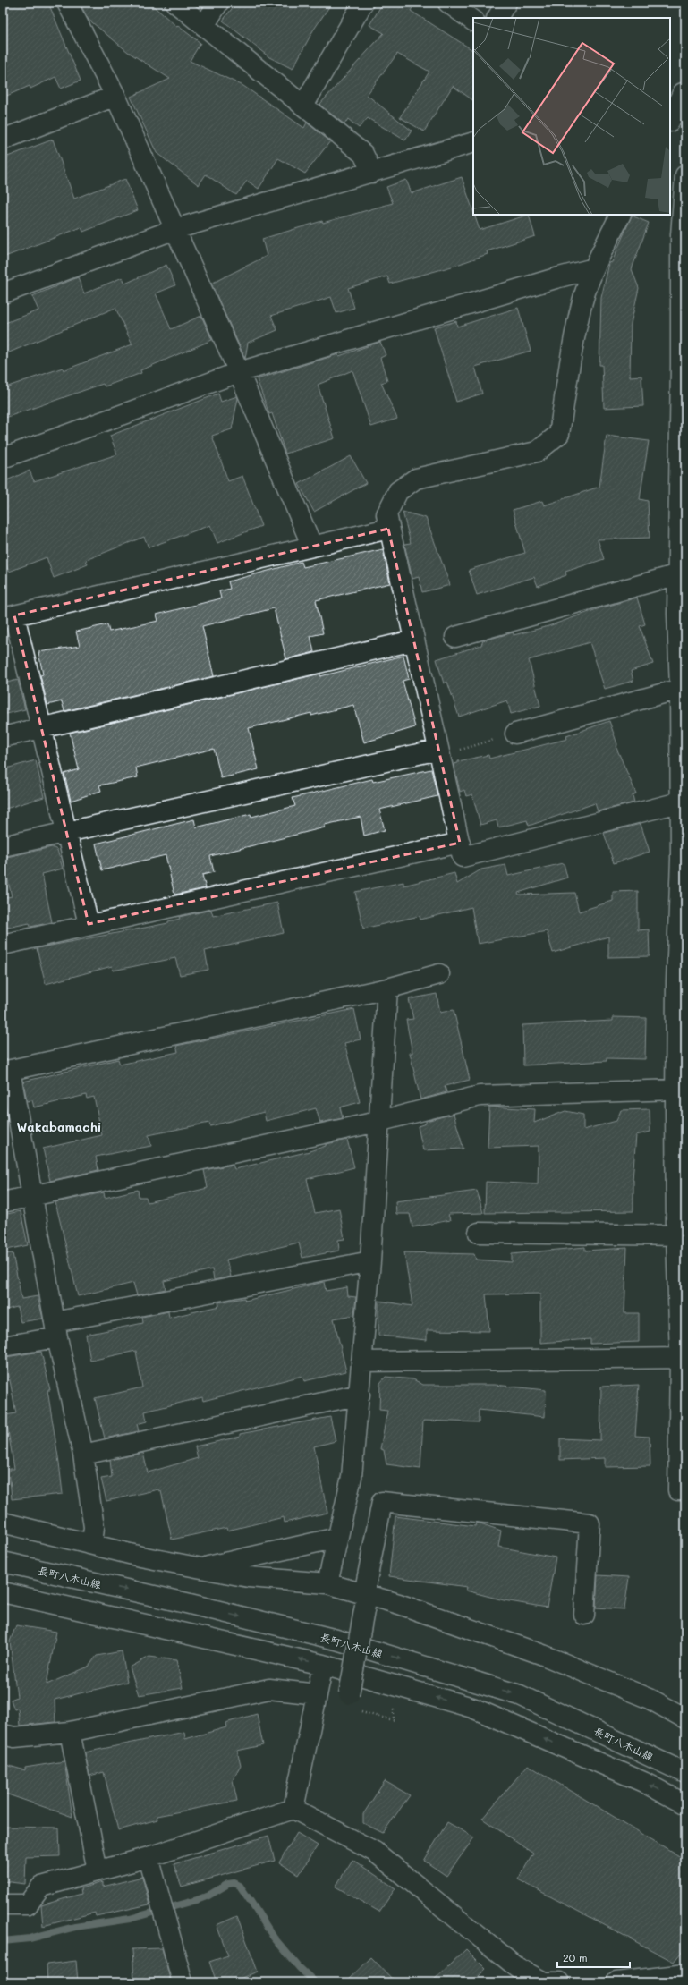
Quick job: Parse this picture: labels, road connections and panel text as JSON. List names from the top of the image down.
{
  "streets": {
    "street": ["長町八木山線"]
  },
  "districts": ["Wakabamachi"],
  "scale_bar": "20 m"
}
